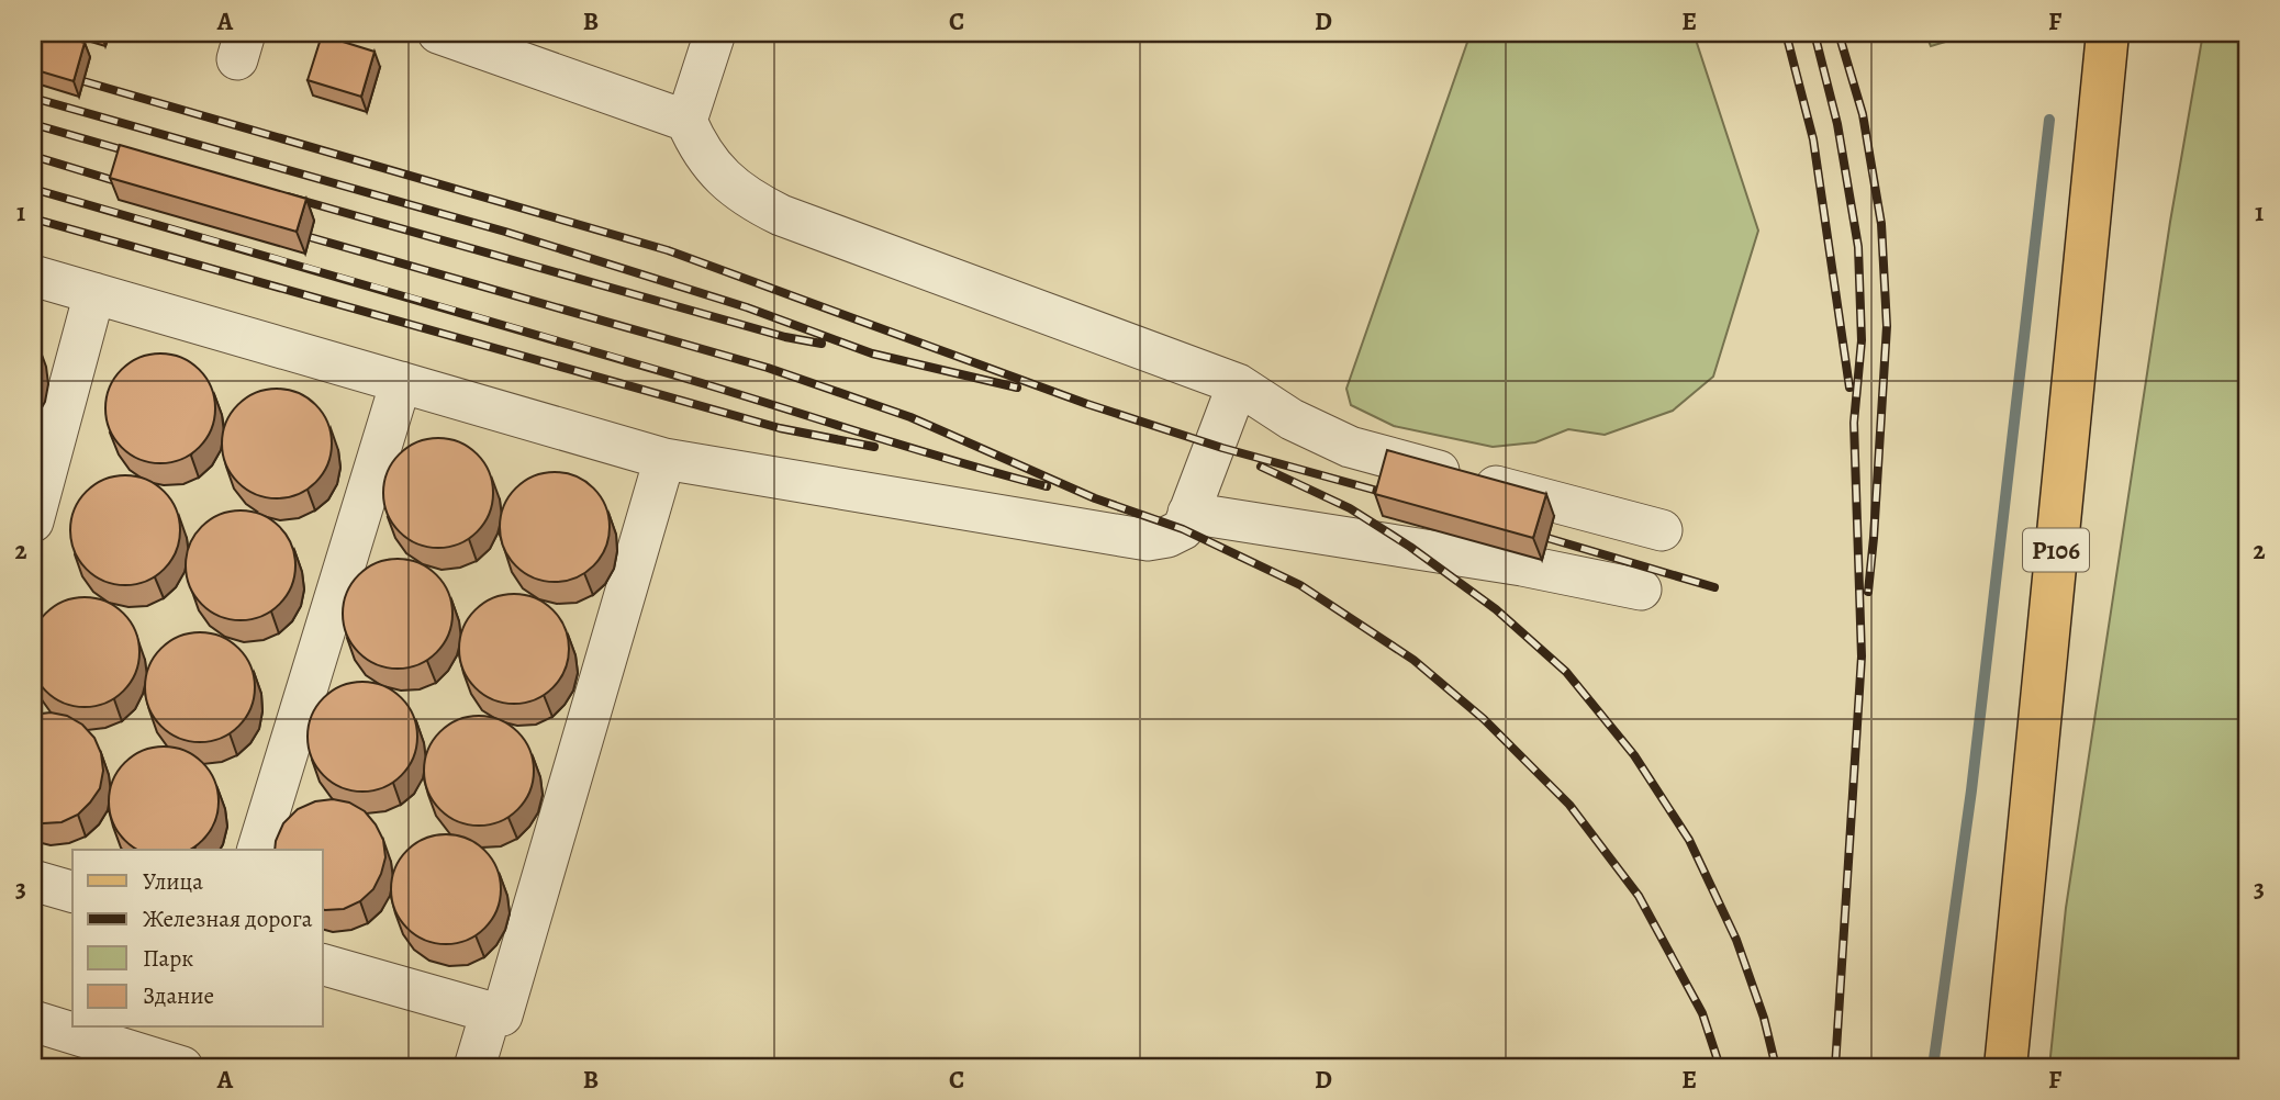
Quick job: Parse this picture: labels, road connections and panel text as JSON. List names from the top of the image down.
{
  "streets": {
    "main road": ["Р106"]
  },
  "legend": [
    "Улица",
    "Железная дорога",
    "Парк",
    "Здание"
  ],
  "grid": {
    "columns": [
      "A",
      "B",
      "C",
      "D",
      "E",
      "F"
    ],
    "rows": ["1", "2", "3"]
  }
}
